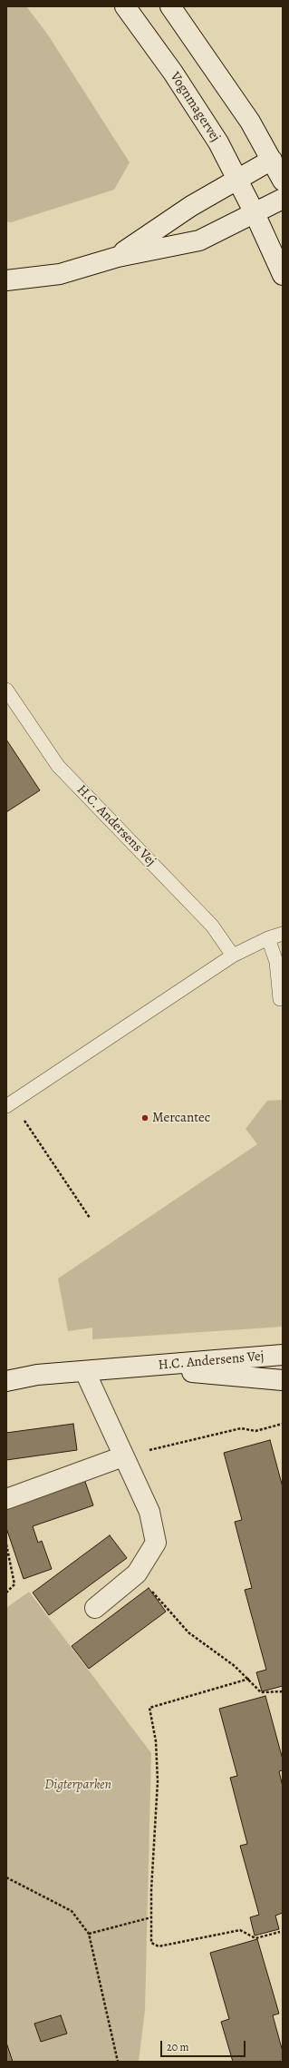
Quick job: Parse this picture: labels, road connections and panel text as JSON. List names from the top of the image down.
{
  "streets": {
    "street": ["Vognmagervej", "H.C. Andersens Vej"]
  },
  "parks": ["Digterparken"],
  "places": ["Mercantec"],
  "scale_bar": "20 m"
}
